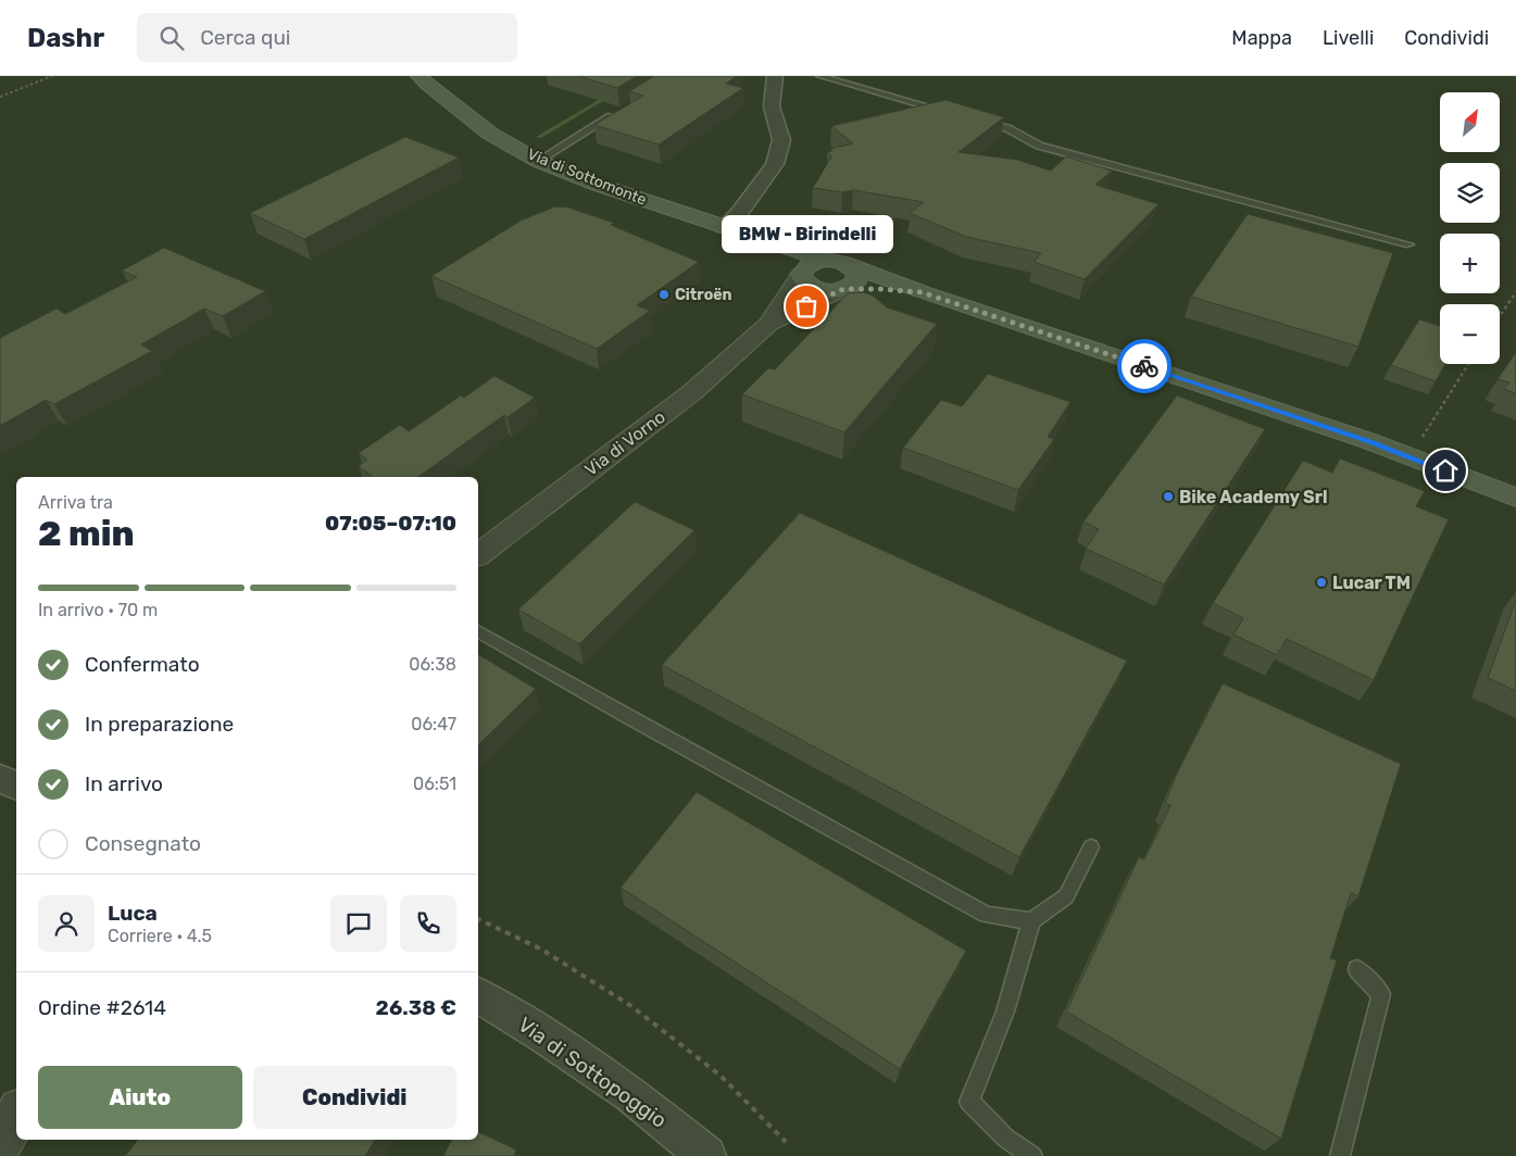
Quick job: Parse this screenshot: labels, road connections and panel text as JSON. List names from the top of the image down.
{
  "streets": {
    "main road": ["Via di Sottomonte"],
    "street": ["Via di Vorno", "Via di Sottopoggio"]
  },
  "crossings": [
    ["Via di Sottomonte", "Via di Vorno"]
  ],
  "places": [
    "Citroën",
    "BMW - Birindelli",
    "Bike Academy Srl",
    "Lucar TM"
  ],
  "north": "top right",
  "page": {
    "header": "Dashr",
    "search": "Cerca qui",
    "nav": ["Mappa", "Livelli", "Condividi"],
    "map_buttons": ["+", "−"],
    "bubble": "BMW - Birindelli",
    "heading": ["2 min", "Arriva tra", "07:05–07:10"],
    "panel": [
      "Luca",
      "Corriere · 4.5",
      "Ordine #2614",
      "26.38 €"
    ],
    "bar": "In arrivo · 70 m",
    "list": [
      ["Confermato", "06:38"],
      ["In preparazione", "06:47"],
      ["In arrivo", "06:51"],
      "Consegnato"
    ],
    "buttons": ["Aiuto", "Condividi"]
  }
}
